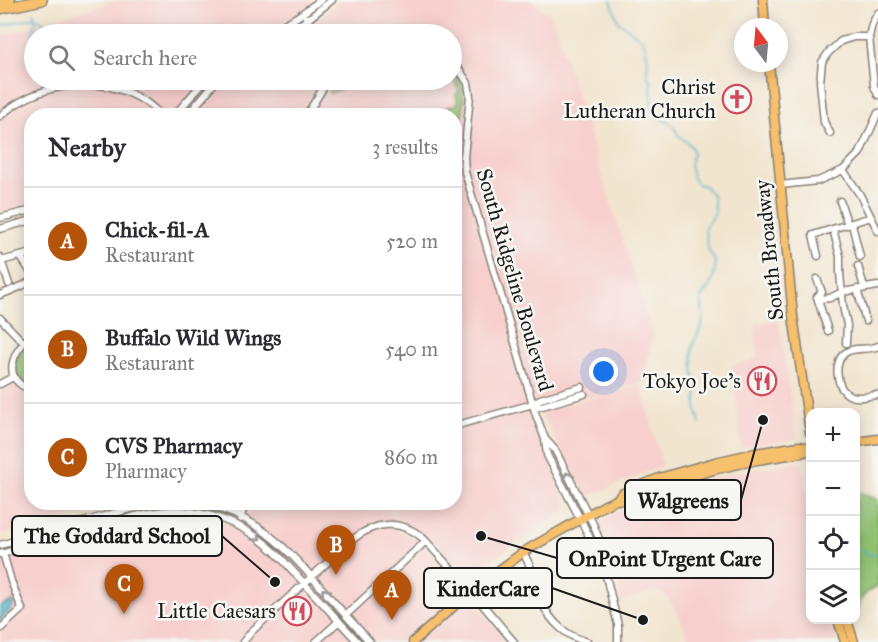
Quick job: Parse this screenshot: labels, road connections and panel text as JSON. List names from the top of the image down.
{
  "streets": {
    "main road": ["South Broadway"],
    "street": ["South Ridgeline Boulevard"]
  },
  "places": {
    "church": ["Christ Lutheran Church"],
    "restaurant": ["Tokyo Joe's", "Little Caesars"],
    "other": [
      "Walgreens",
      "OnPoint Urgent Care",
      "The Goddard School",
      "KinderCare"
    ]
  },
  "north": "top",
  "page": {
    "search": "Search here",
    "heading": ["Nearby", "3 results"],
    "list": [
      {
        "mark": "A",
        "name": "Chick-fil-A",
        "note": "Restaurant",
        "value": "520 m"
      },
      {
        "mark": "B",
        "name": "Buffalo Wild Wings",
        "note": "Restaurant",
        "value": "540 m"
      },
      {
        "mark": "C",
        "name": "CVS Pharmacy",
        "note": "Pharmacy",
        "value": "860 m"
      }
    ],
    "map_buttons": ["+", "−"],
    "pins": ["B", "C", "A"]
  }
}
